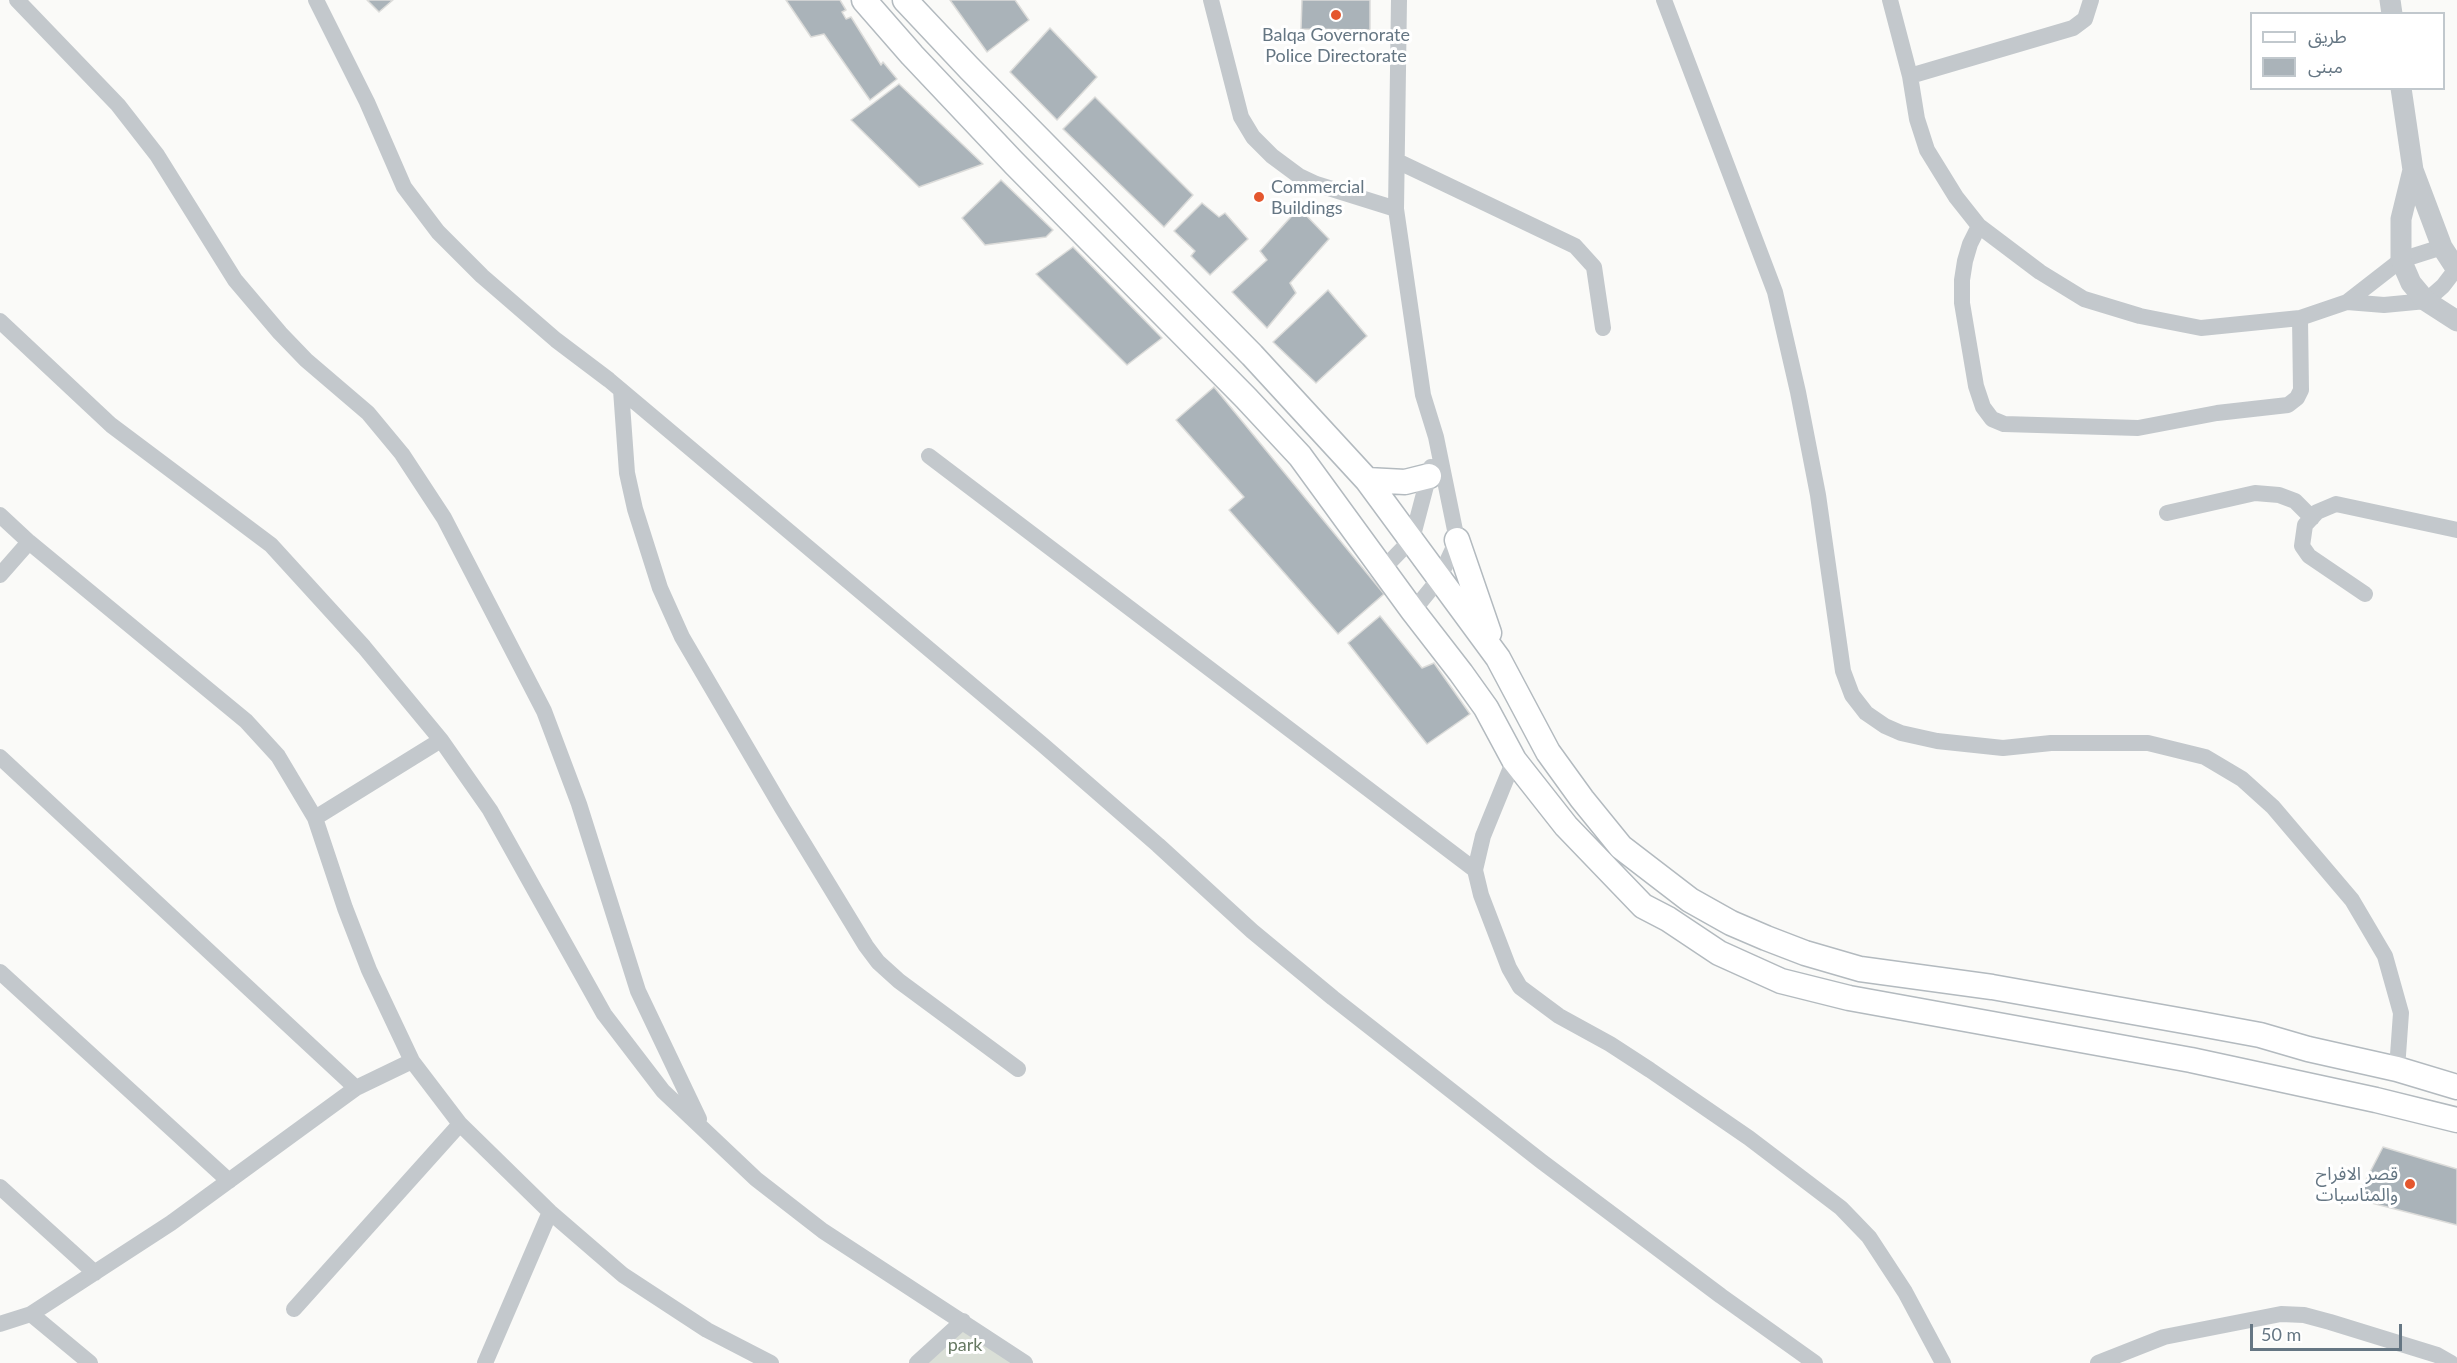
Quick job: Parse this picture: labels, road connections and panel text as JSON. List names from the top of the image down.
{
  "parks": ["park"],
  "places": ["Balqa Governorate Police Directorate", "Commercial Buildings", "قصر الافراح والمناسبات"],
  "legend": ["طريق", "مبنى"],
  "scale_bar": "50 m"
}
